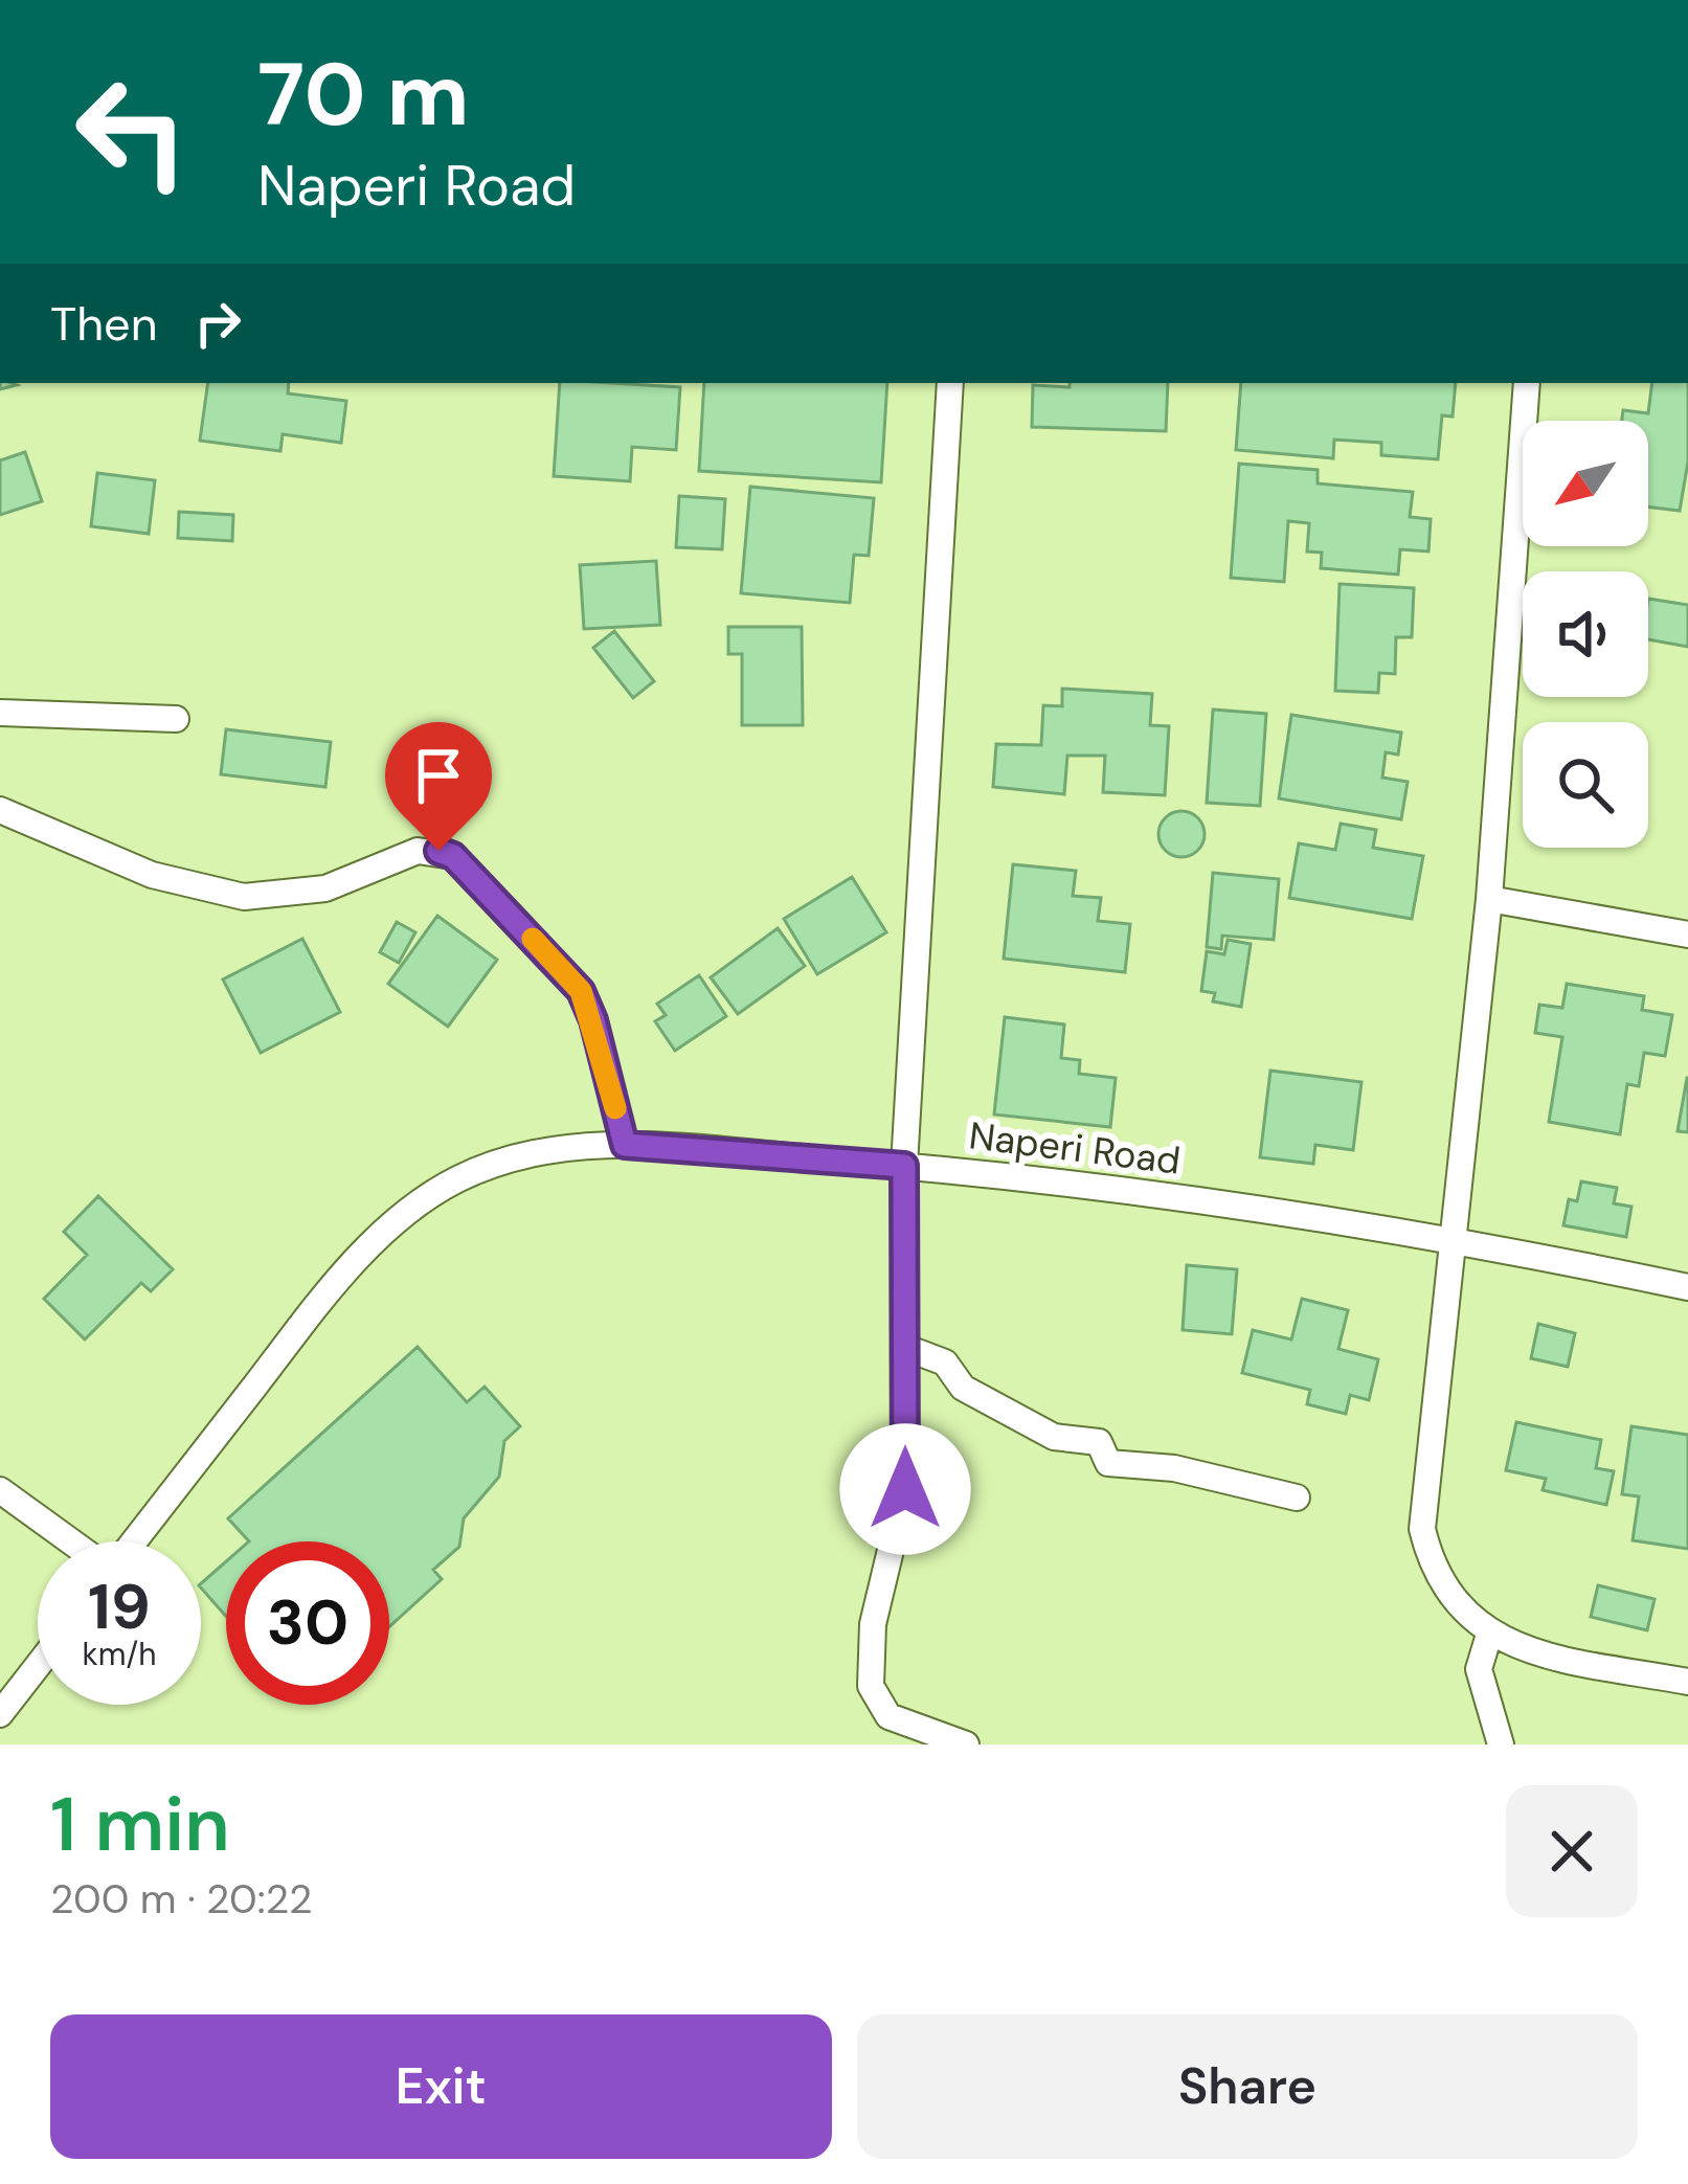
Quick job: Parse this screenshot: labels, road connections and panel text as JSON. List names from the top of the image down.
{
  "streets": {
    "street": ["Naperi Road"]
  },
  "north": "bottom left",
  "page": {
    "turn": ["70 m", "Naperi Road"],
    "then": "Then",
    "speed": "19 km/h",
    "limit": "30",
    "heading": ["1 min", "200 m · 20:22"],
    "buttons": ["Exit", "Share"]
  }
}
